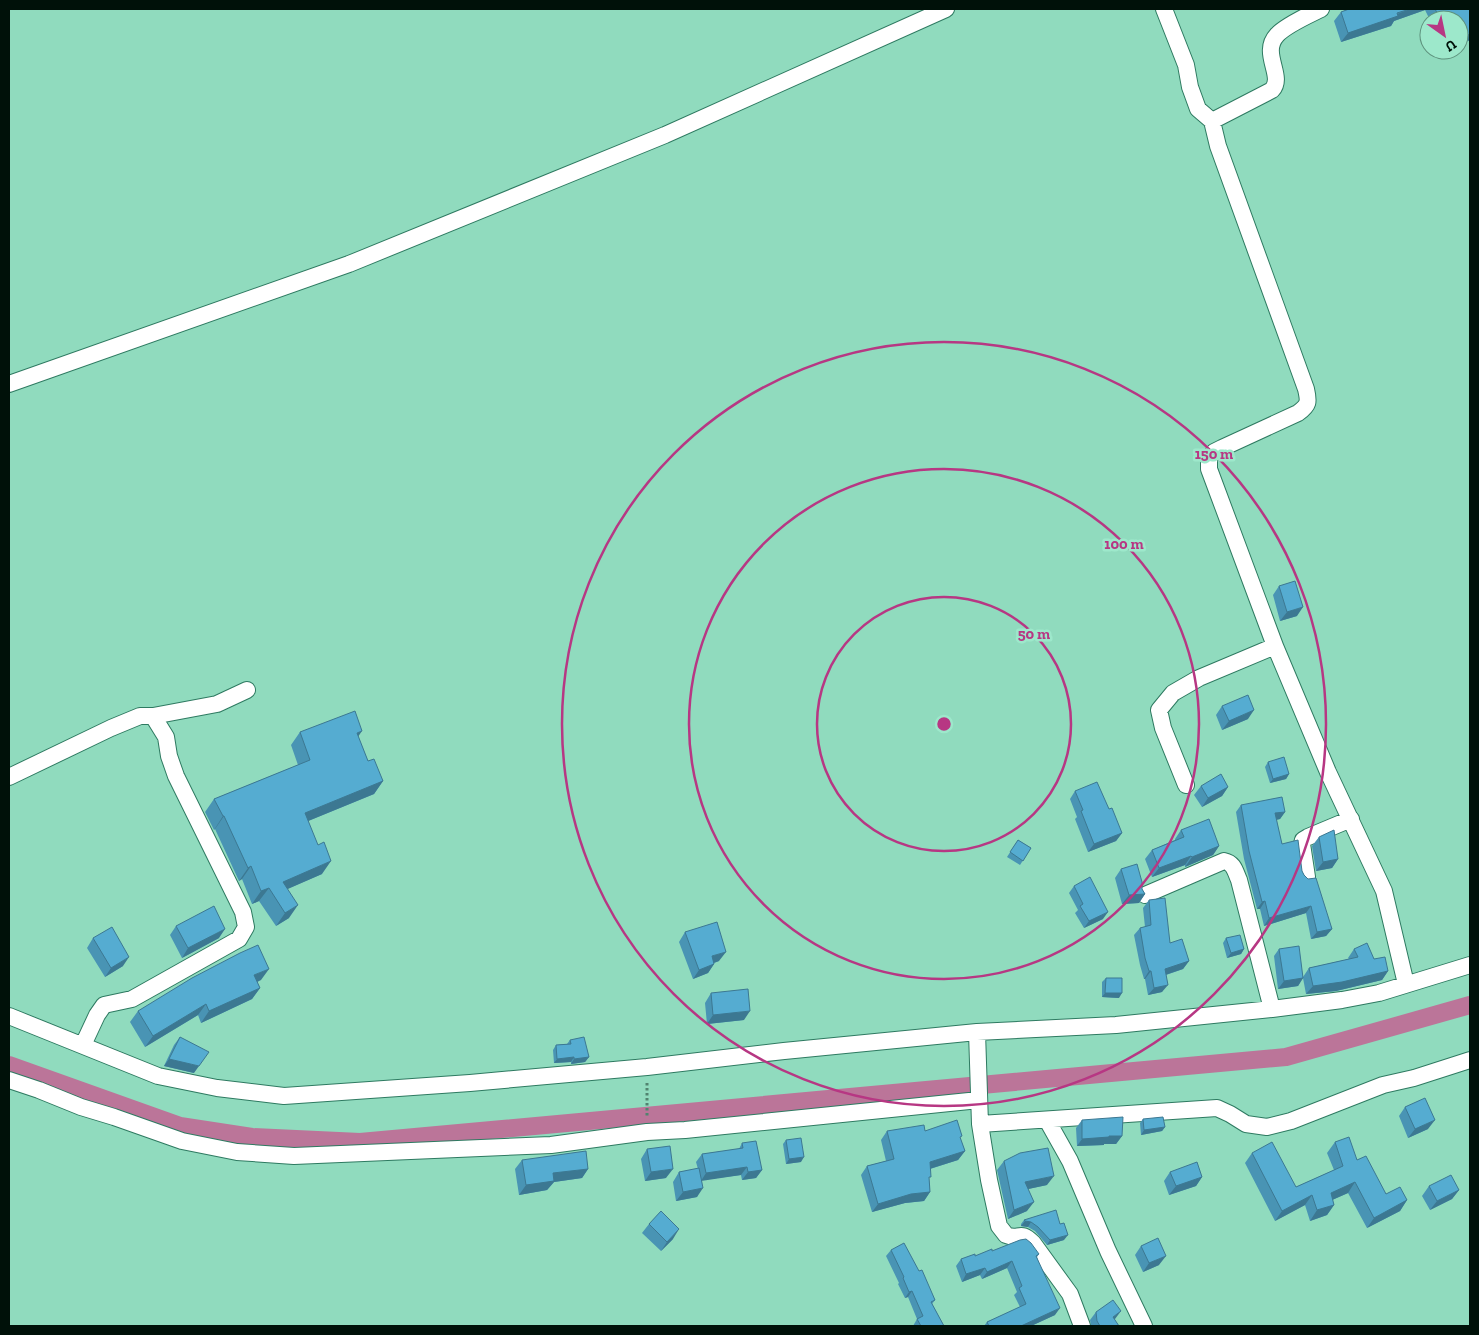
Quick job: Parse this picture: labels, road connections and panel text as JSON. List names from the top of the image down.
{
  "north": "bottom right",
  "rings": ["150 m", "100 m", "50 m"]
}
